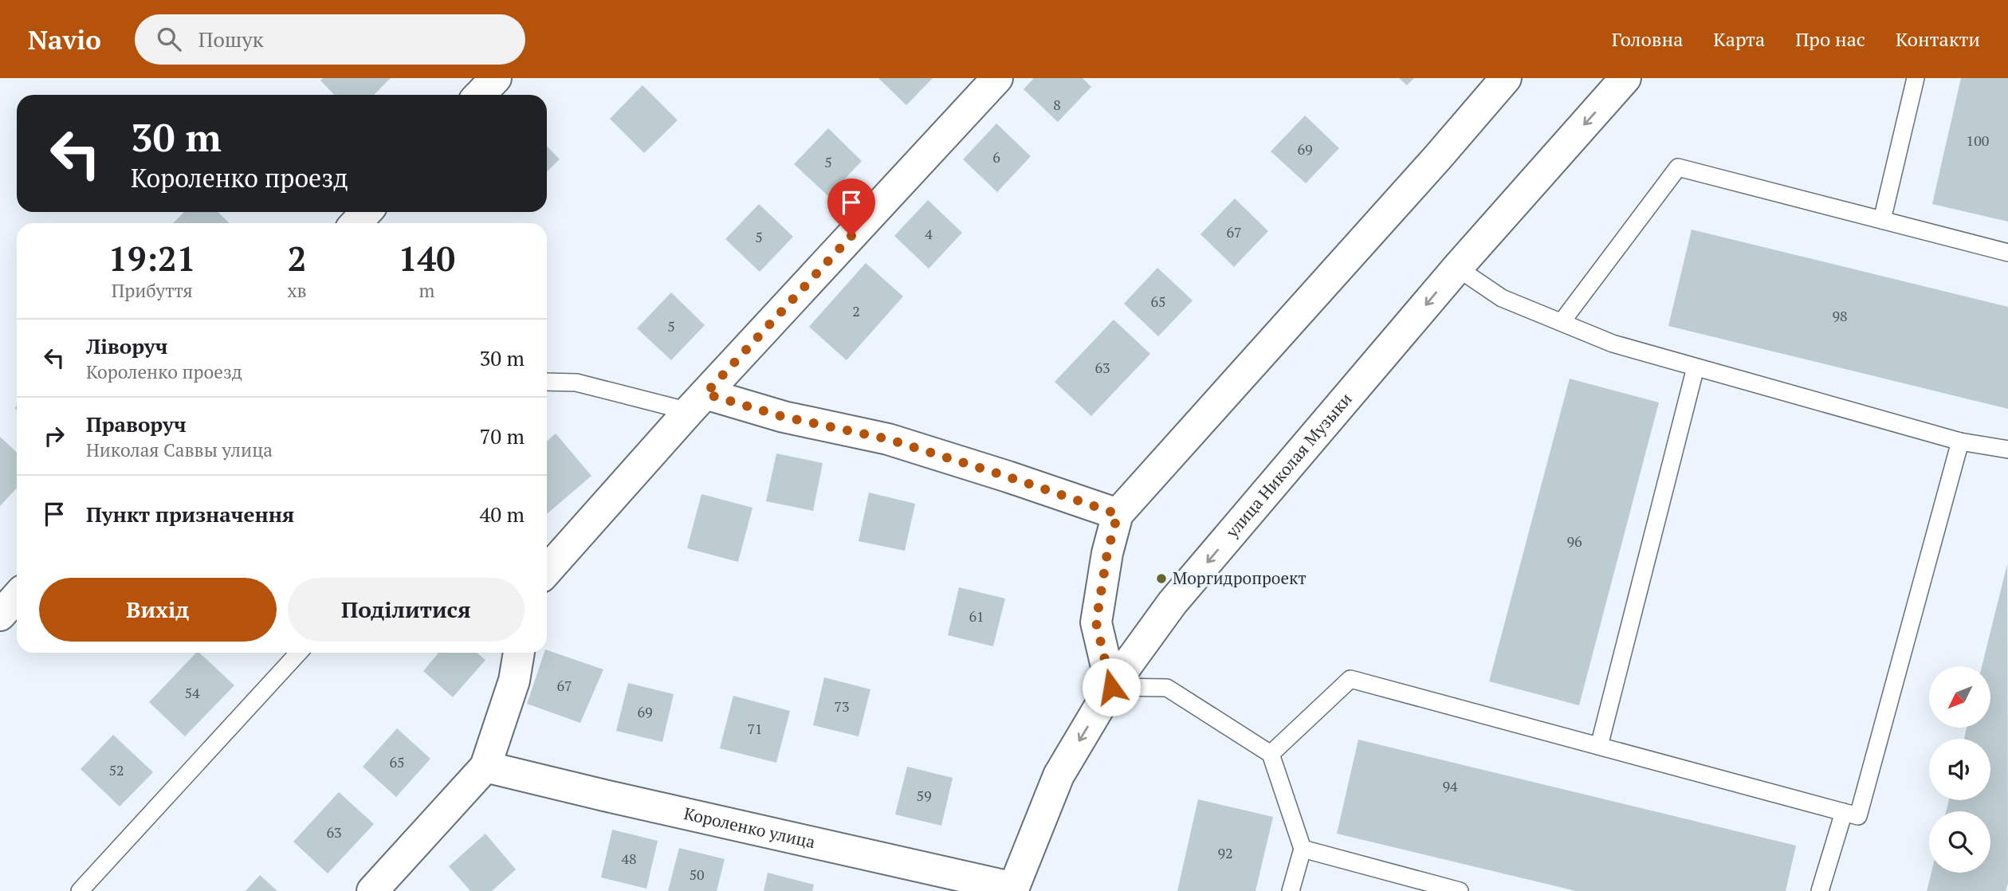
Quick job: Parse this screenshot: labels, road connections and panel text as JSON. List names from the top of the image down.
{
  "streets": {
    "street": ["улица Николая Музыки", "Короленко улица"]
  },
  "crossings": [
    ["улица Николая Музыки", "Короленко улица"]
  ],
  "places": ["Моргидропроект"],
  "house_numbers": [
    "8",
    "100",
    "69",
    "6",
    "5",
    "67",
    "4",
    "5",
    "65",
    "2",
    "98",
    "5",
    "63",
    "96",
    "61",
    "67",
    "54",
    "73",
    "69",
    "71",
    "65",
    "52",
    "94",
    "59",
    "63",
    "92",
    "48",
    "50"
  ],
  "north": "bottom left",
  "page": {
    "header": "Navio",
    "search": "Пошук",
    "nav": [
      "Головна",
      "Карта",
      "Про нас",
      "Контакти"
    ],
    "turn": ["30 m", "Короленко проезд"],
    "eta": [
      "19:21",
      "Прибуття",
      "2",
      "хв",
      "140",
      "m"
    ],
    "list": [
      {
        "name": "Ліворуч",
        "note": "Короленко проезд",
        "value": "30 m"
      },
      {
        "name": "Праворуч",
        "note": "Николая Саввы улица",
        "value": "70 m"
      },
      {
        "name": "Пункт призначення",
        "value": "40 m"
      }
    ],
    "buttons": ["Вихід", "Поділитися"]
  }
}
